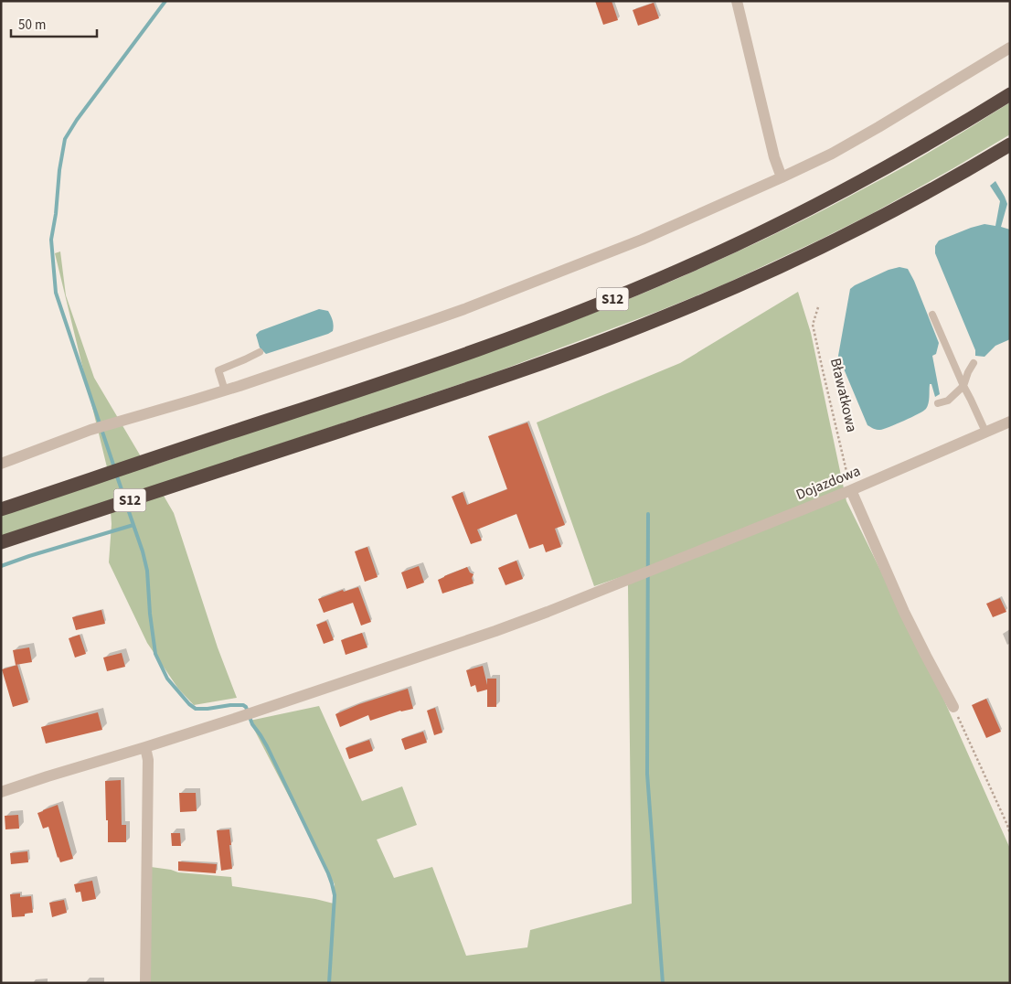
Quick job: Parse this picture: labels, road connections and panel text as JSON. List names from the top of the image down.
{
  "streets": {
    "highway": ["S12"],
    "street": ["Dojazdowa"],
    "path": ["Bławatkowa"]
  },
  "crossings": [
    ["Bławatkowa", "Dojazdowa"]
  ],
  "scale_bar": "50 m"
}
